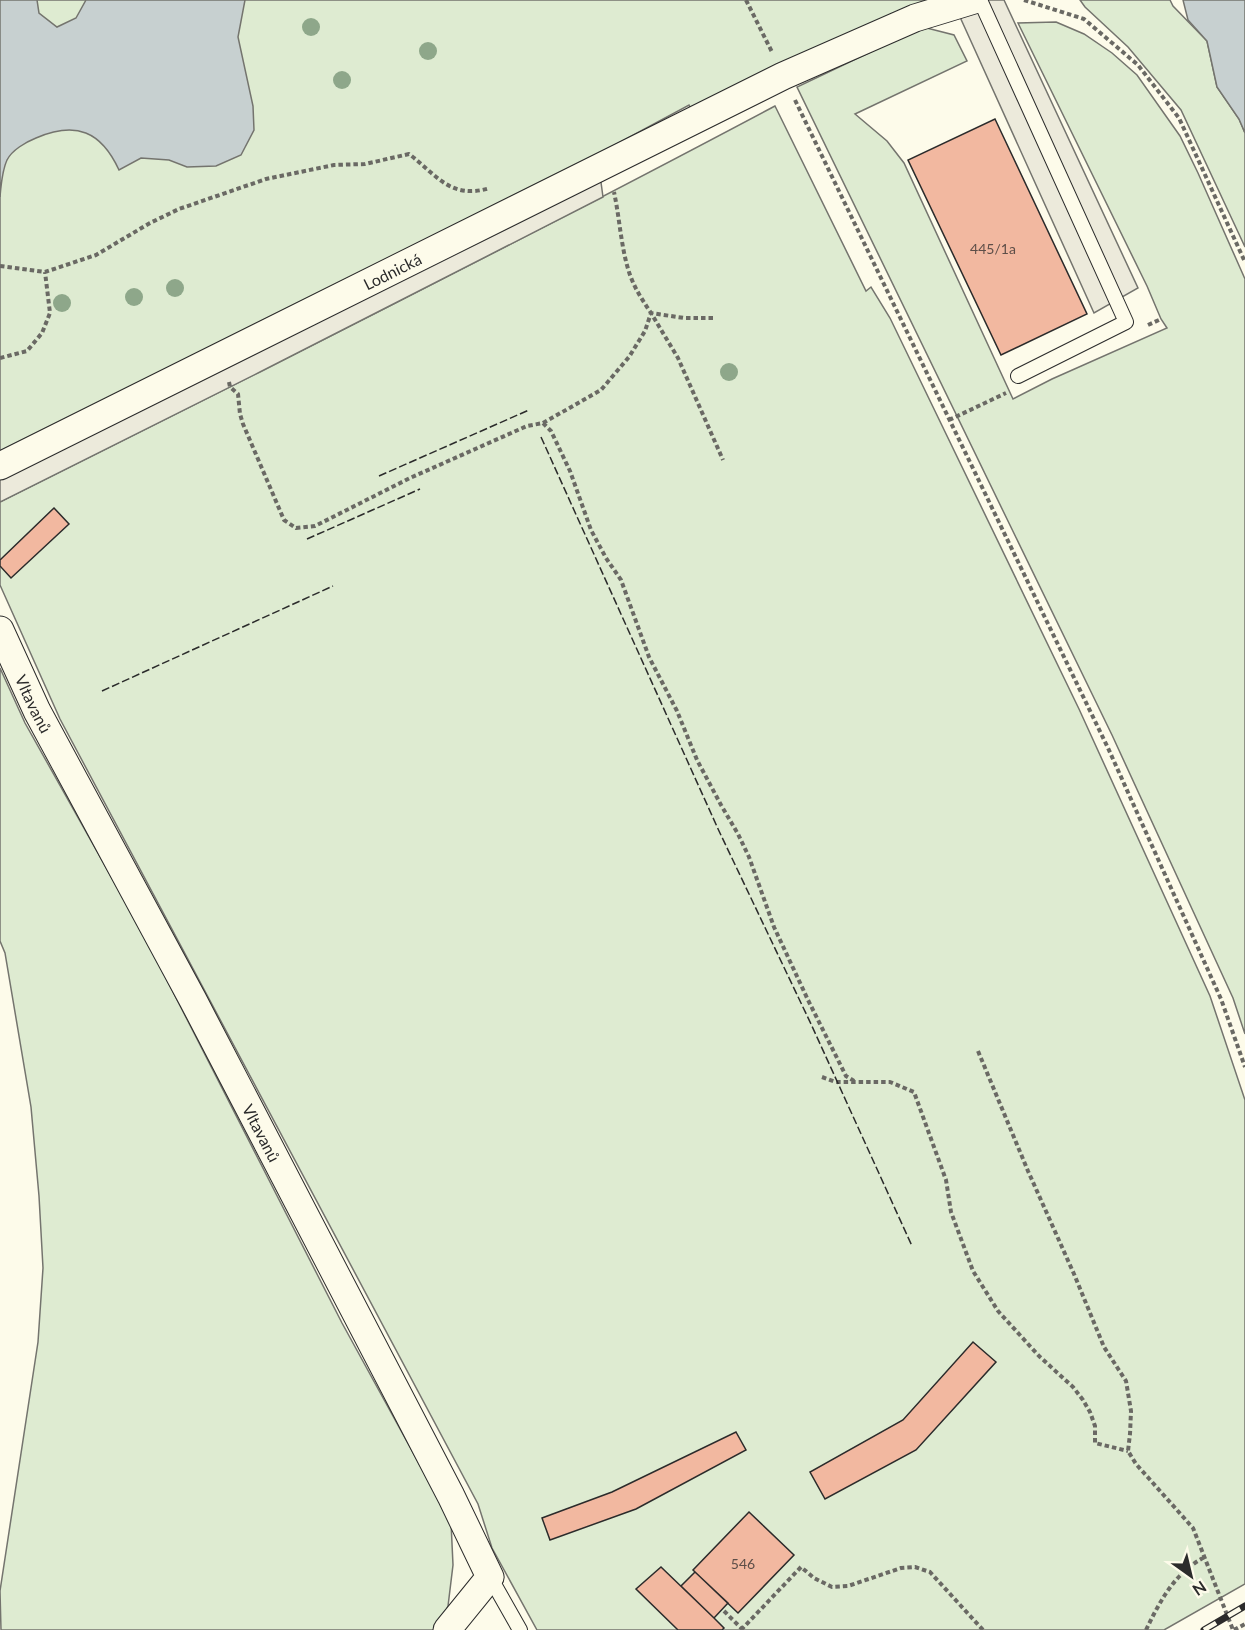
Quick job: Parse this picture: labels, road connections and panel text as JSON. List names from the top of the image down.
{
  "streets": {
    "street": ["Lodnická", "Vltavanů"]
  },
  "house_numbers": ["445/1a", "546"],
  "north": "bottom right"
}
